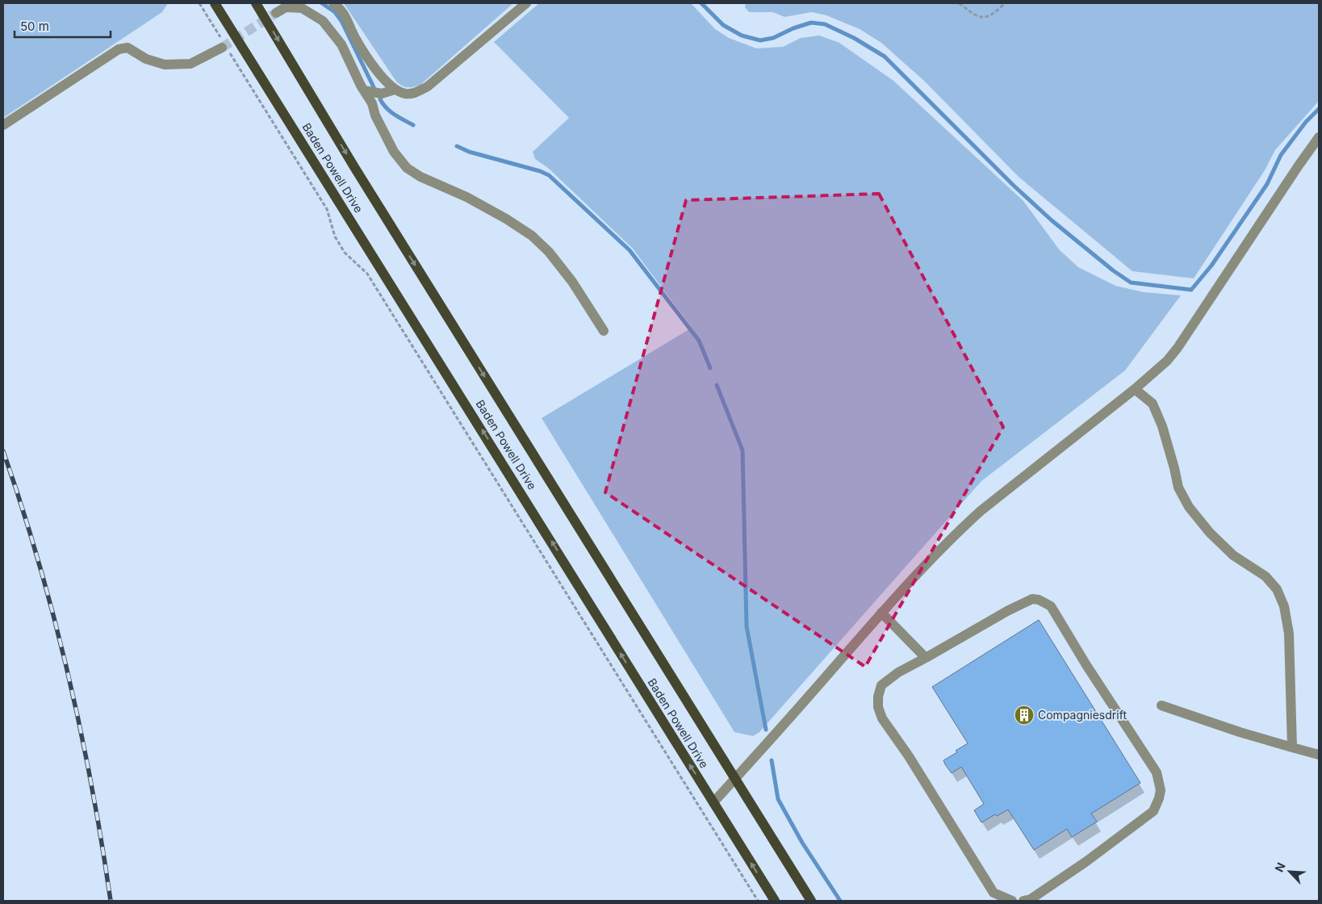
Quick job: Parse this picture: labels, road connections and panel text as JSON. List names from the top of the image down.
{
  "streets": {
    "main road": ["Baden Powell Drive"]
  },
  "places": {
    "building": ["Compagniesdrift"]
  },
  "scale_bar": "50 m",
  "north": "top left"
}
